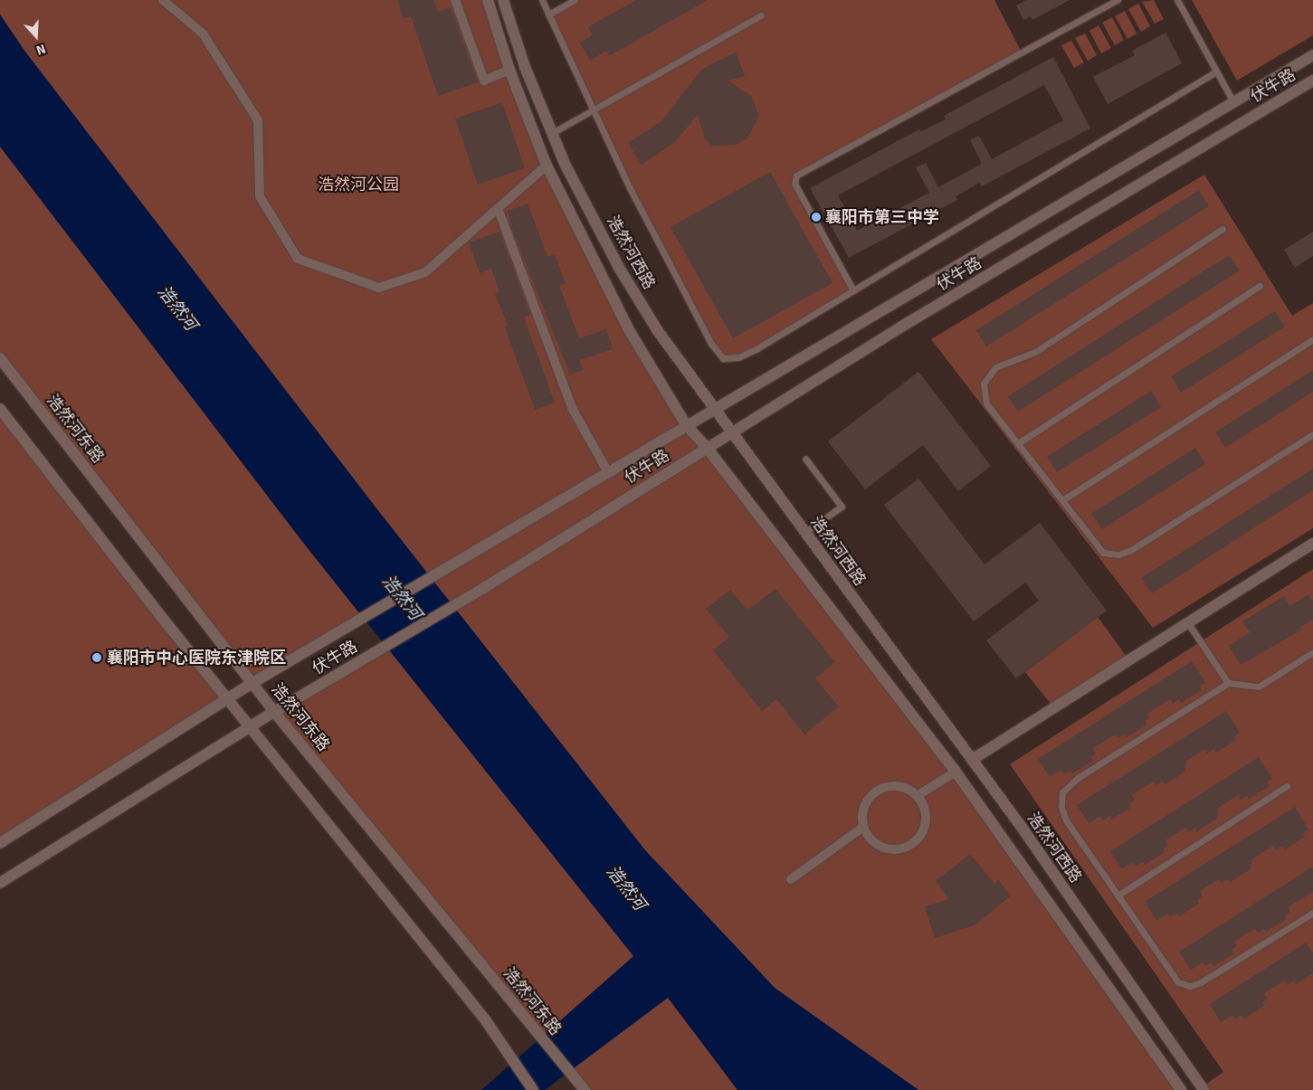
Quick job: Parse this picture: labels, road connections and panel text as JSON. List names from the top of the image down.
{
  "streets": {
    "street": ["伏牛路", "浩然河西路", "浩然河东路"]
  },
  "crossings": [
    ["伏牛路", "浩然河西路"],
    ["伏牛路", "浩然河东路"]
  ],
  "water": ["浩然河"],
  "parks": ["浩然河公园"],
  "places": ["襄阳市第三中学", "襄阳市中心医院东津院区"],
  "north": "bottom"
}
